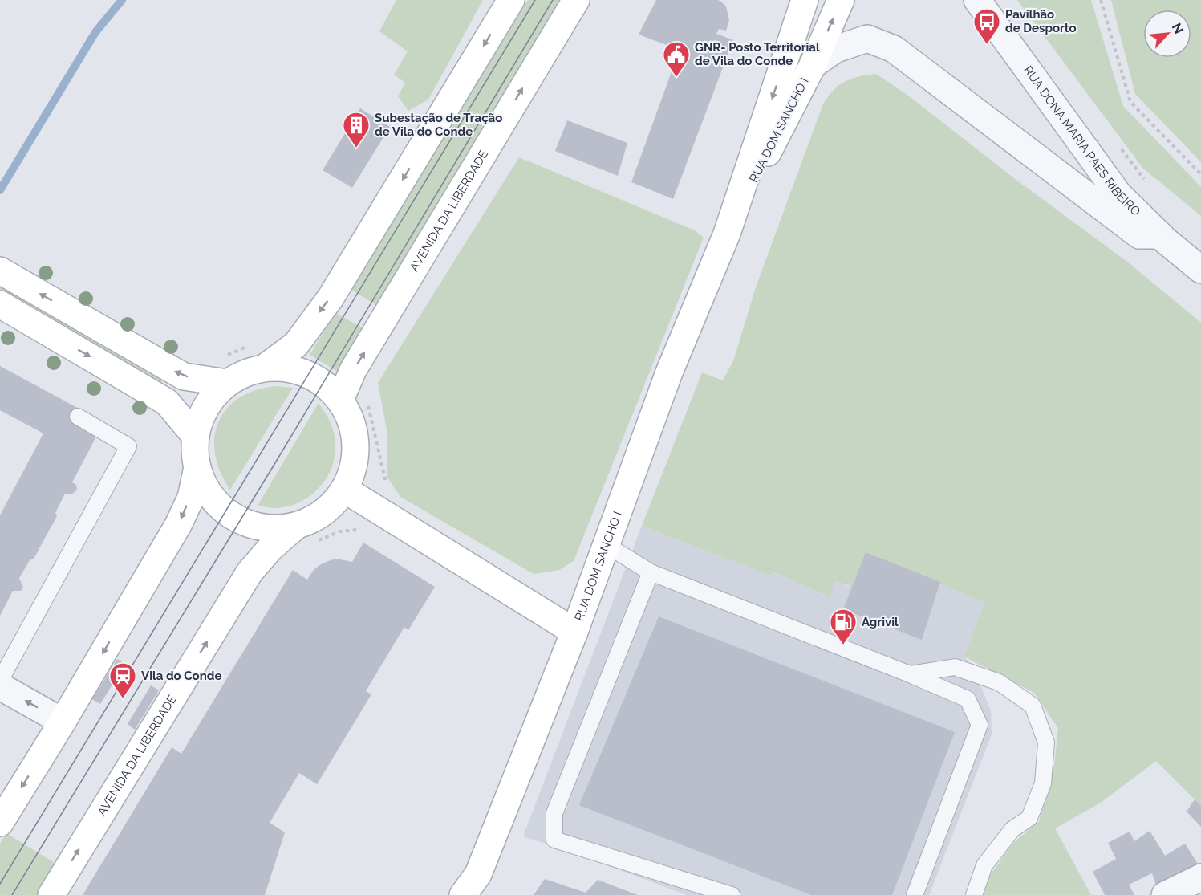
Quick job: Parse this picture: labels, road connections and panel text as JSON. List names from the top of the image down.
{
  "streets": {
    "street": ["RUA DOM SANCHO I", "RUA DONA MARIA PAES RIBEIRO", "AVENIDA DA LIBERDADE"]
  },
  "places": {
    "bus stop": ["Pavilhão de Desporto"],
    "public building": ["GNR- Posto Territorial de Vila do Conde"],
    "building": ["Subestação de Tração de Vila do Conde"],
    "fuel station": ["Agrivil"],
    "station": ["Vila do Conde"]
  },
  "north": "top right"
}
